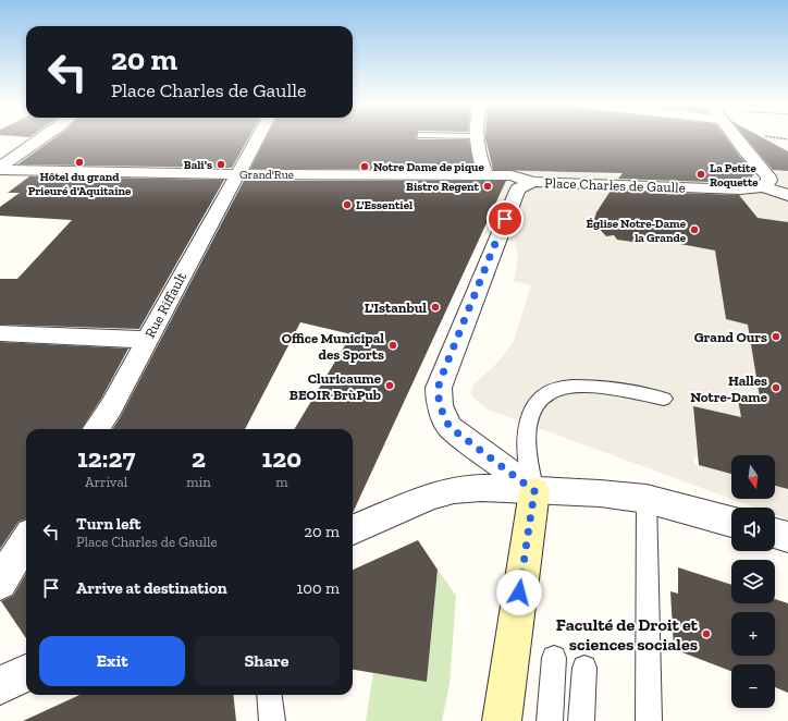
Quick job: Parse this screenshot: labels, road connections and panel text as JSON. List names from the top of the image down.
{
  "streets": {
    "street": ["Grand'Rue", "Place Charles de Gaulle", "Rue Riffault"]
  },
  "crossings": [
    ["Grand'Rue", "Place Charles de Gaulle"],
    ["Grand'Rue", "Rue Riffault"]
  ],
  "places": [
    "Hôtel du grand Prieuré d'Aquitaine",
    "Bali's",
    "Notre Dame de pique",
    "La Petite Roquette",
    "Bistro Regent",
    "L'Essentiel",
    "Église Notre-Dame la Grande",
    "L'Istanbul",
    "Grand Ours",
    "Office Municipal des Sports",
    "Cluricaume BEOIR BrùPub",
    "Halles Notre-Dame",
    "Faculté de Droit et sciences sociales"
  ],
  "north": "bottom",
  "page": {
    "turn": ["20 m", "Place Charles de Gaulle"],
    "eta": [
      "12:27",
      "Arrival",
      "2",
      "min",
      "120",
      "m"
    ],
    "map_buttons": ["+", "−"],
    "list": [
      {
        "name": "Turn left",
        "note": "Place Charles de Gaulle",
        "value": "20 m"
      },
      {
        "name": "Arrive at destination",
        "value": "100 m"
      }
    ],
    "buttons": ["Exit", "Share"]
  }
}
